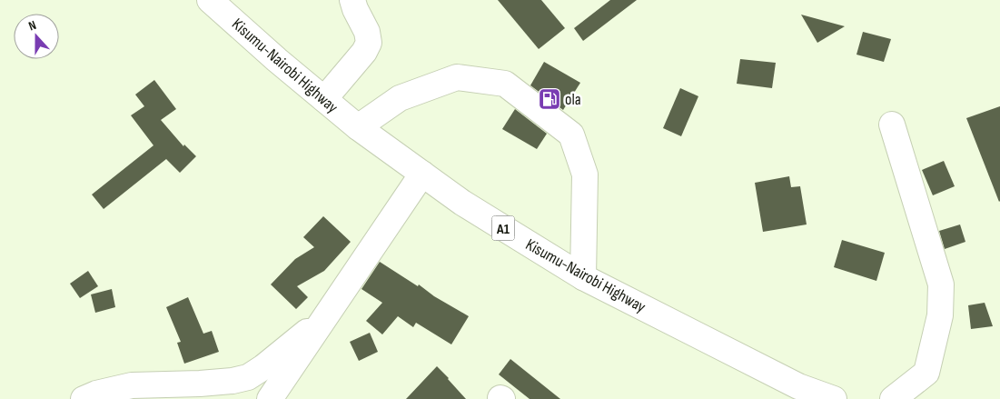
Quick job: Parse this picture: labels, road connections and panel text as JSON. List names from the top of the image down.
{
  "streets": {
    "main road": ["Kisumu-Nairobi Highway", "A1"]
  },
  "places": {
    "fuel station": ["ola"]
  },
  "north": "top"
}
